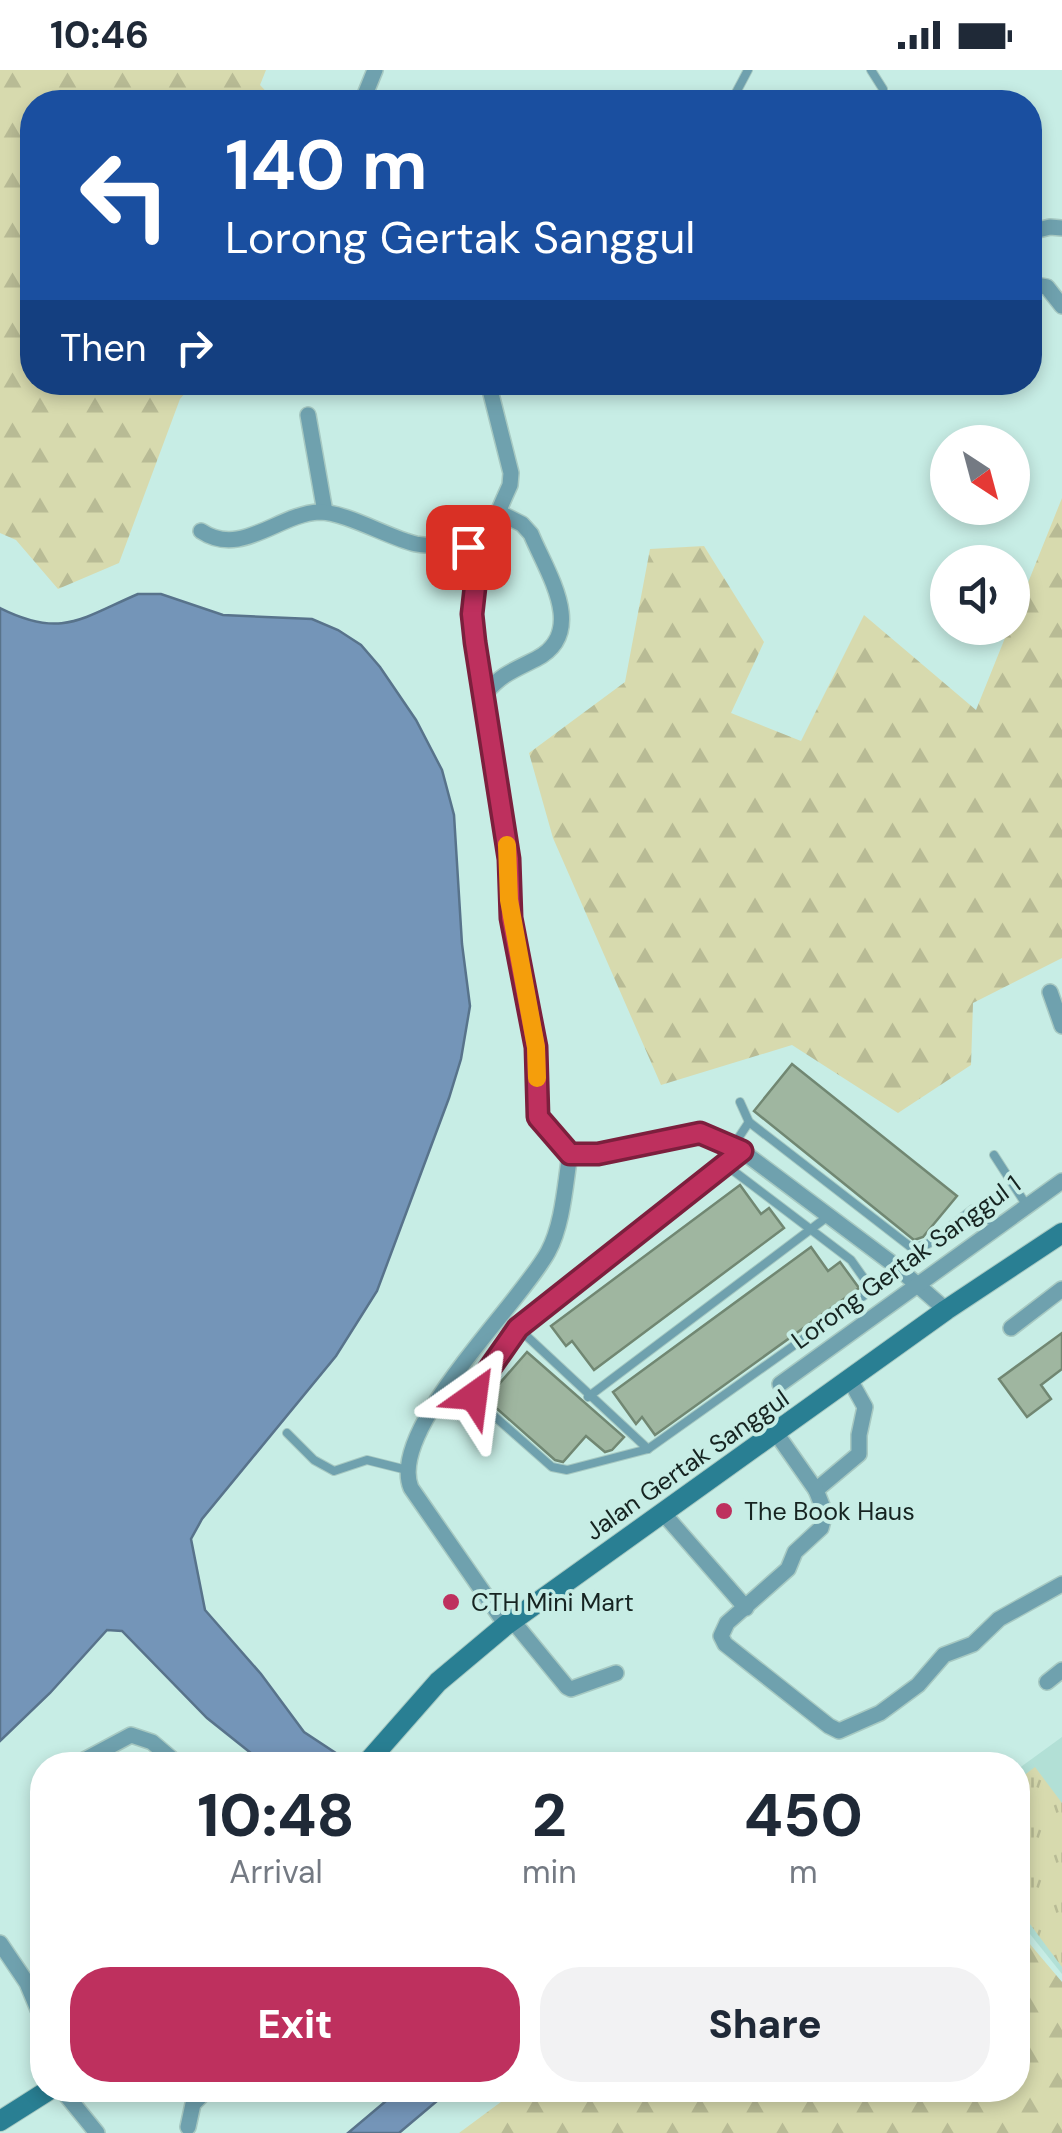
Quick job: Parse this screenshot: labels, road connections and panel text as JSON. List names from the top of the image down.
{
  "streets": {
    "main road": ["Jalan Gertak Sanggul"],
    "street": ["Lorong Gertak Sanggul 1"]
  },
  "places": ["The Book Haus", "CTH Mini Mart"],
  "north": "bottom right",
  "page": {
    "status": "10:46",
    "turn": ["140 m", "Lorong Gertak Sanggul"],
    "then": "Then",
    "eta": [
      "10:48",
      "Arrival",
      "2",
      "min",
      "450",
      "m"
    ],
    "buttons": ["Exit", "Share"]
  }
}
